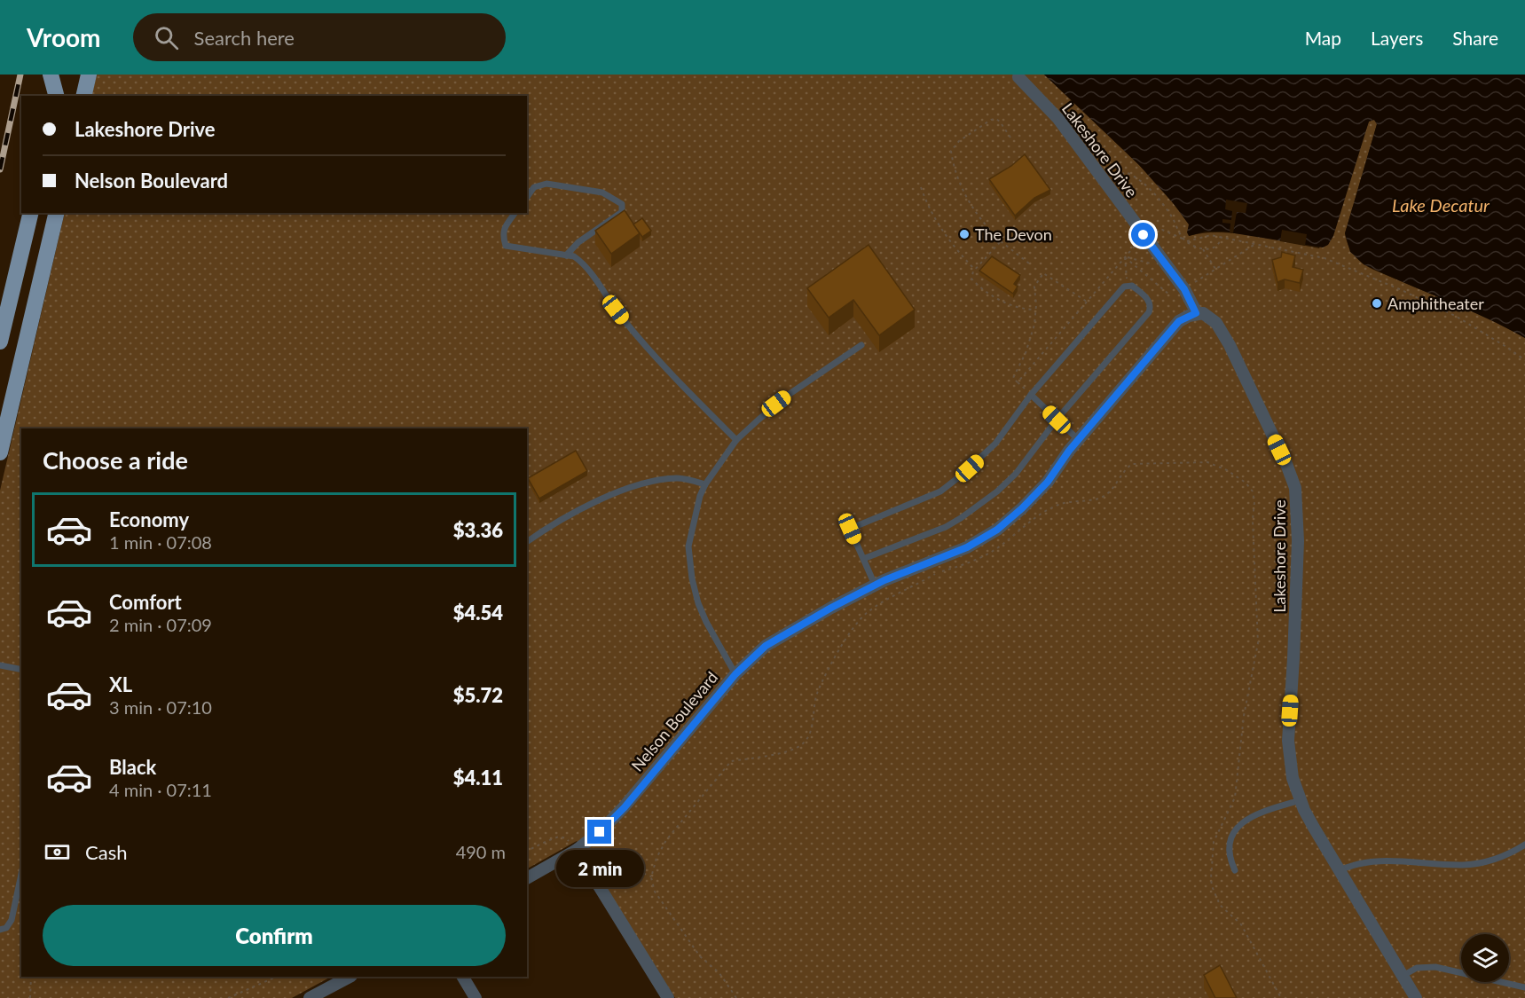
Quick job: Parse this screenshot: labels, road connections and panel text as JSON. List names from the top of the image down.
{
  "streets": {
    "street": ["Lakeshore Drive", "Nelson Boulevard"]
  },
  "crossings": [
    ["Lakeshore Drive", "Nelson Boulevard"]
  ],
  "water": ["Lake Decatur"],
  "places": ["The Devon", "Amphitheater"],
  "page": {
    "header": "Vroom",
    "search": "Search here",
    "nav": ["Map", "Layers", "Share"],
    "banner": ["Lakeshore Drive", "Nelson Boulevard"],
    "heading": "Choose a ride",
    "list": [
      {
        "name": "Economy",
        "note": "1 min · 07:08",
        "value": "$3.36"
      },
      {
        "name": "Comfort",
        "note": "2 min · 07:09",
        "value": "$4.54"
      },
      {
        "name": "XL",
        "note": "3 min · 07:10",
        "value": "$5.72"
      },
      {
        "name": "Black",
        "note": "4 min · 07:11",
        "value": "$4.11"
      }
    ],
    "pay": ["Cash", "490 m"],
    "bubble": "2 min",
    "buttons": "Confirm"
  }
}
